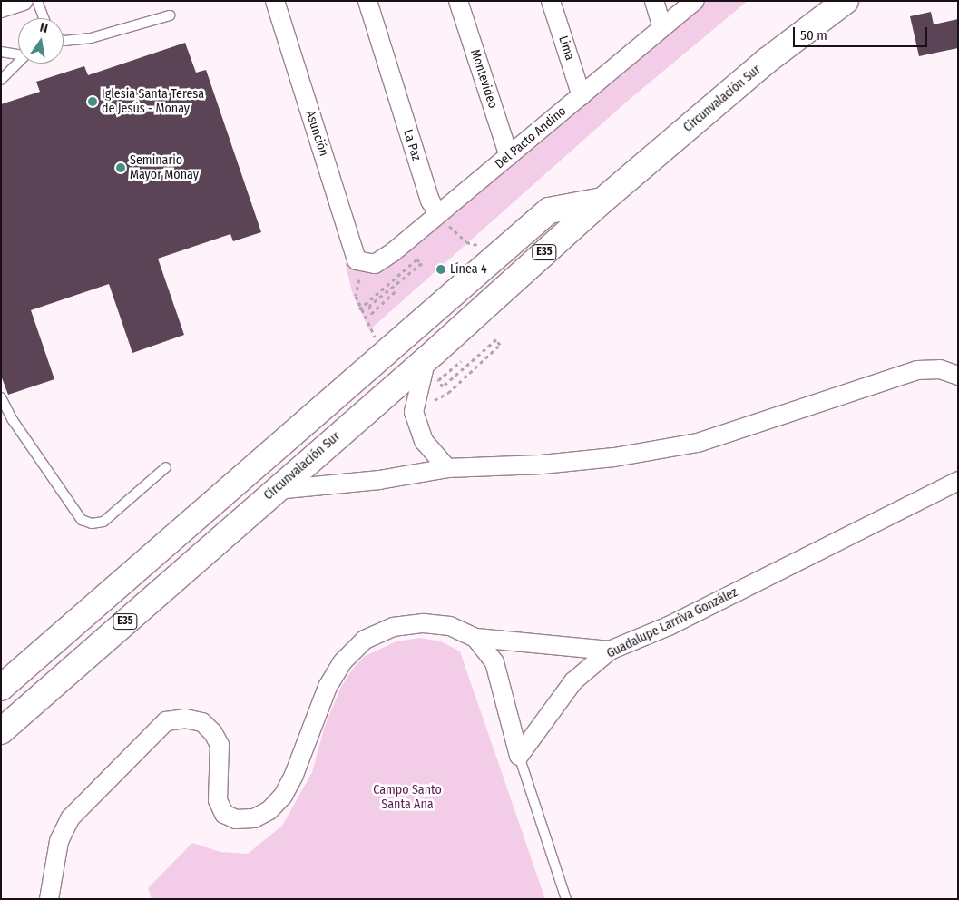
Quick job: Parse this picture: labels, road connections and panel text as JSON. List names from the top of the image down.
{
  "streets": {
    "highway": ["Circunvalación Sur", "E35"],
    "street": [
      "Lima",
      "Montevideo",
      "Asunción",
      "Del Pacto Andino",
      "La Paz",
      "Guadalupe Larriva González"
    ]
  },
  "crossings": [
    ["Lima", "Del Pacto Andino"],
    ["Montevideo", "Del Pacto Andino"],
    ["Asunción", "Del Pacto Andino"],
    ["Del Pacto Andino", "La Paz"]
  ],
  "parks": ["Campo Santo Santa Ana"],
  "places": ["Iglesia Santa Teresa de Jesús - Monay", "Seminario Mayor Monay", "Línea 4"],
  "scale_bar": "50 m",
  "north": "top"
}
